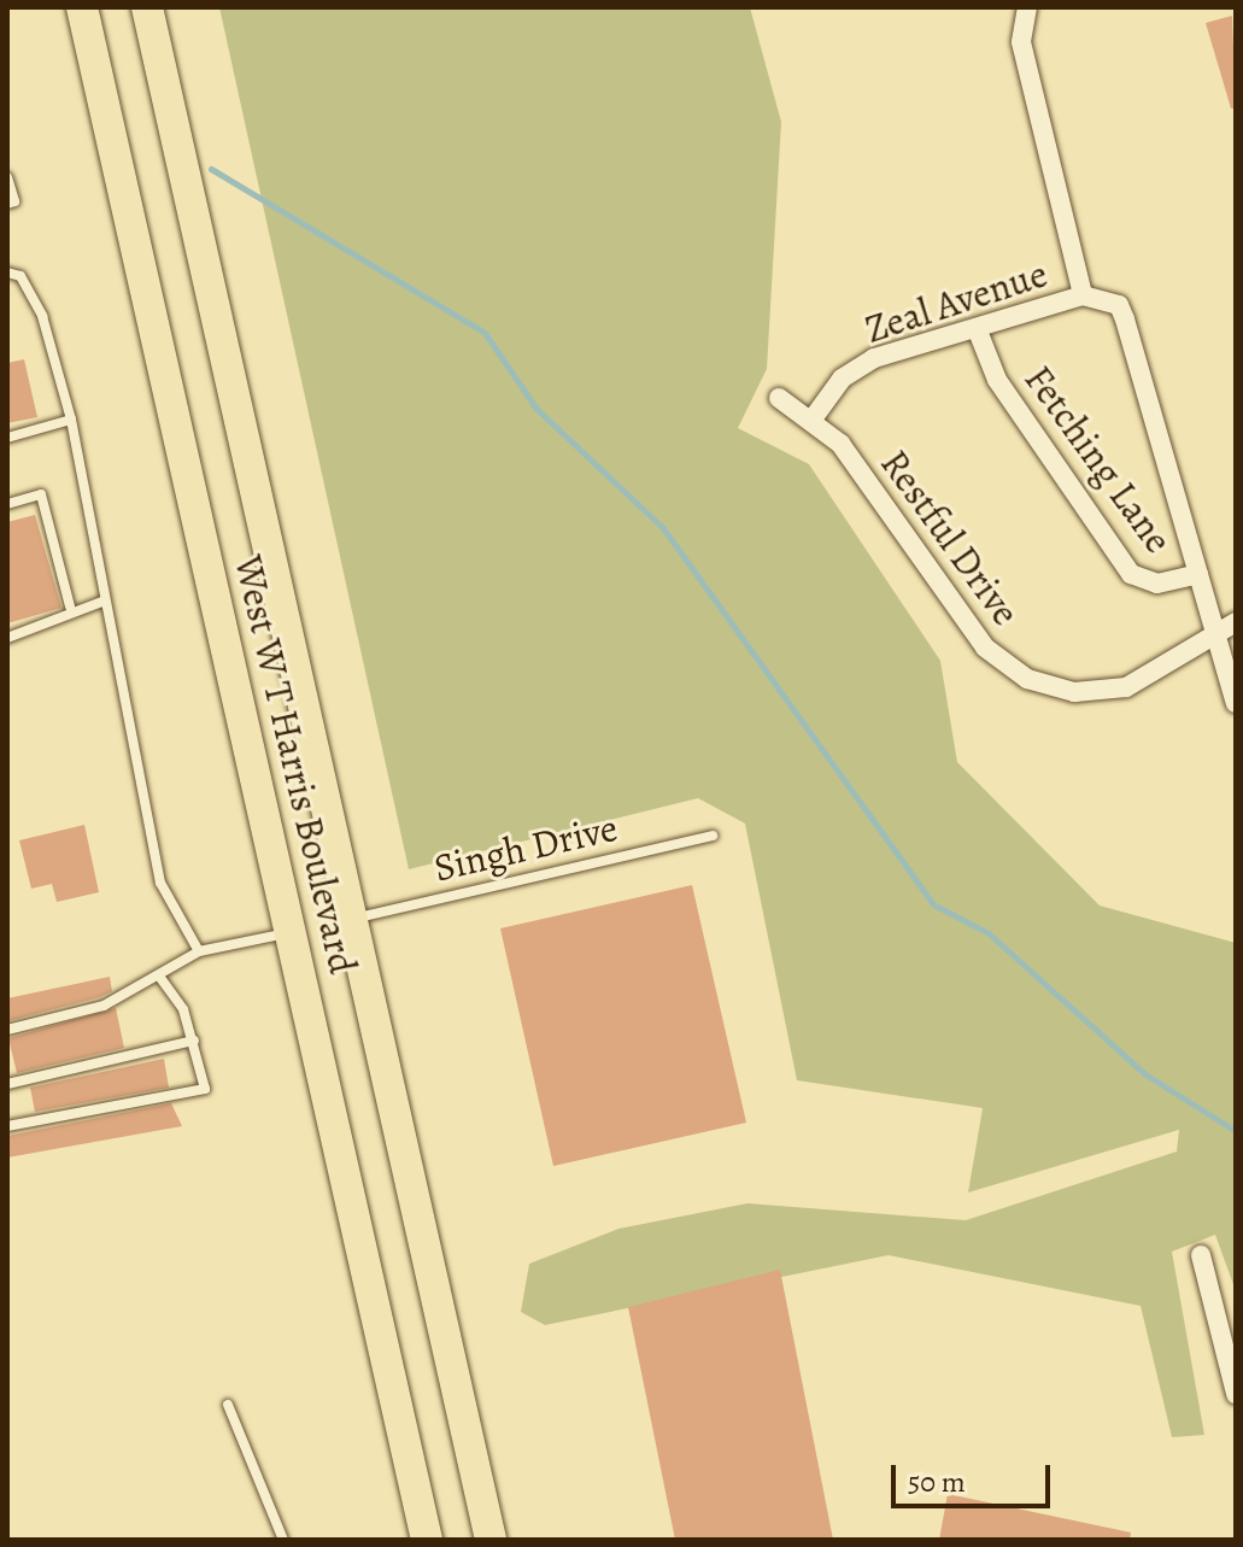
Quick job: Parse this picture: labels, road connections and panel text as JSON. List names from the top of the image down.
{
  "streets": {
    "main road": ["West W T Harris Boulevard"],
    "street": ["Zeal Avenue", "Fetching Lane", "Restful Drive"],
    "lane": ["Singh Drive"]
  },
  "crossings": [
    ["Zeal Avenue", "Fetching Lane"],
    ["Zeal Avenue", "Restful Drive"],
    ["West W T Harris Boulevard", "Singh Drive"]
  ],
  "scale_bar": "50 m"
}
